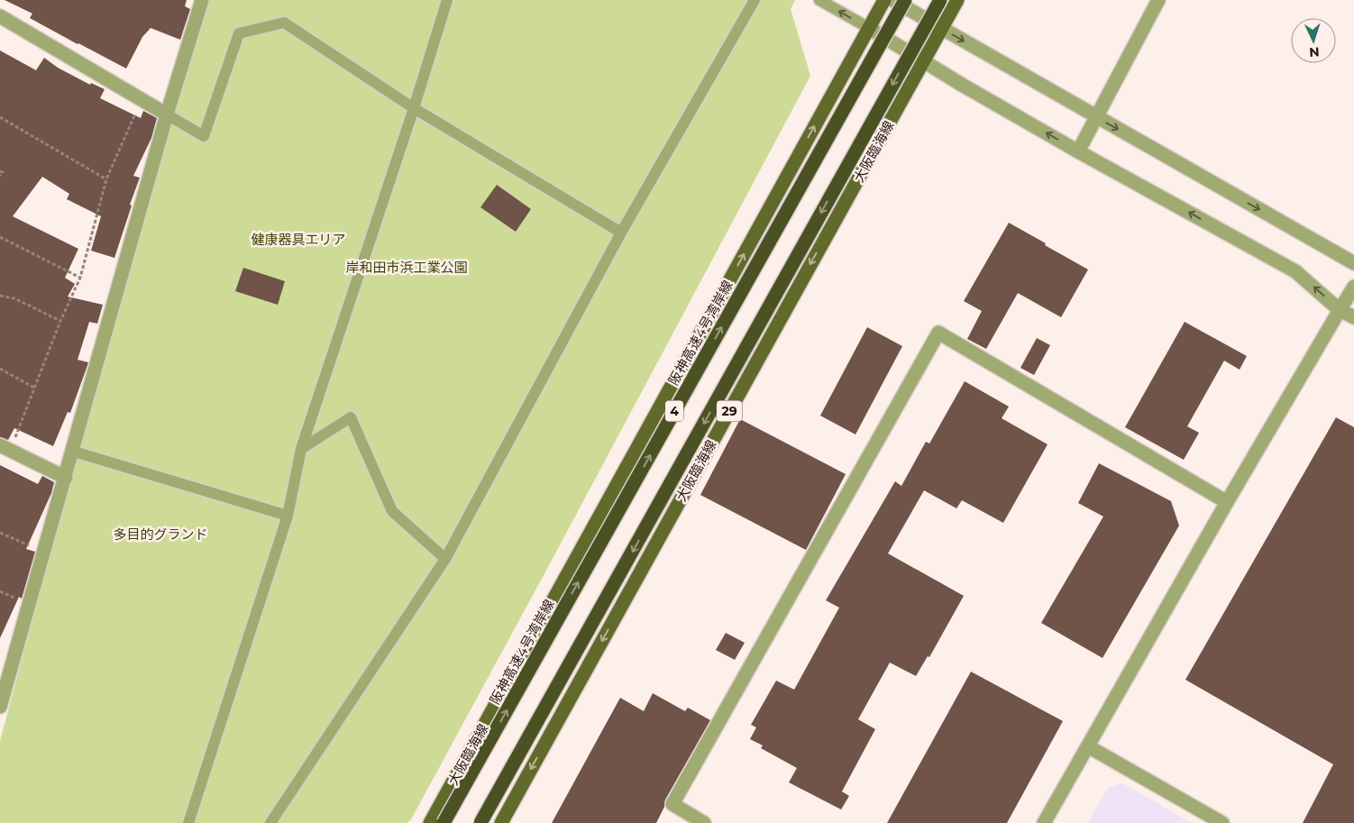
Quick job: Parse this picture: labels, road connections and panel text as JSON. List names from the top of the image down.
{
  "streets": {
    "highway": ["阪神高速4号湾岸線", "4"],
    "main road": ["大阪臨海線", "29"]
  },
  "parks": ["健康器具エリア", "岸和田市浜工業公園", "多目的グランド"],
  "north": "bottom"
}
